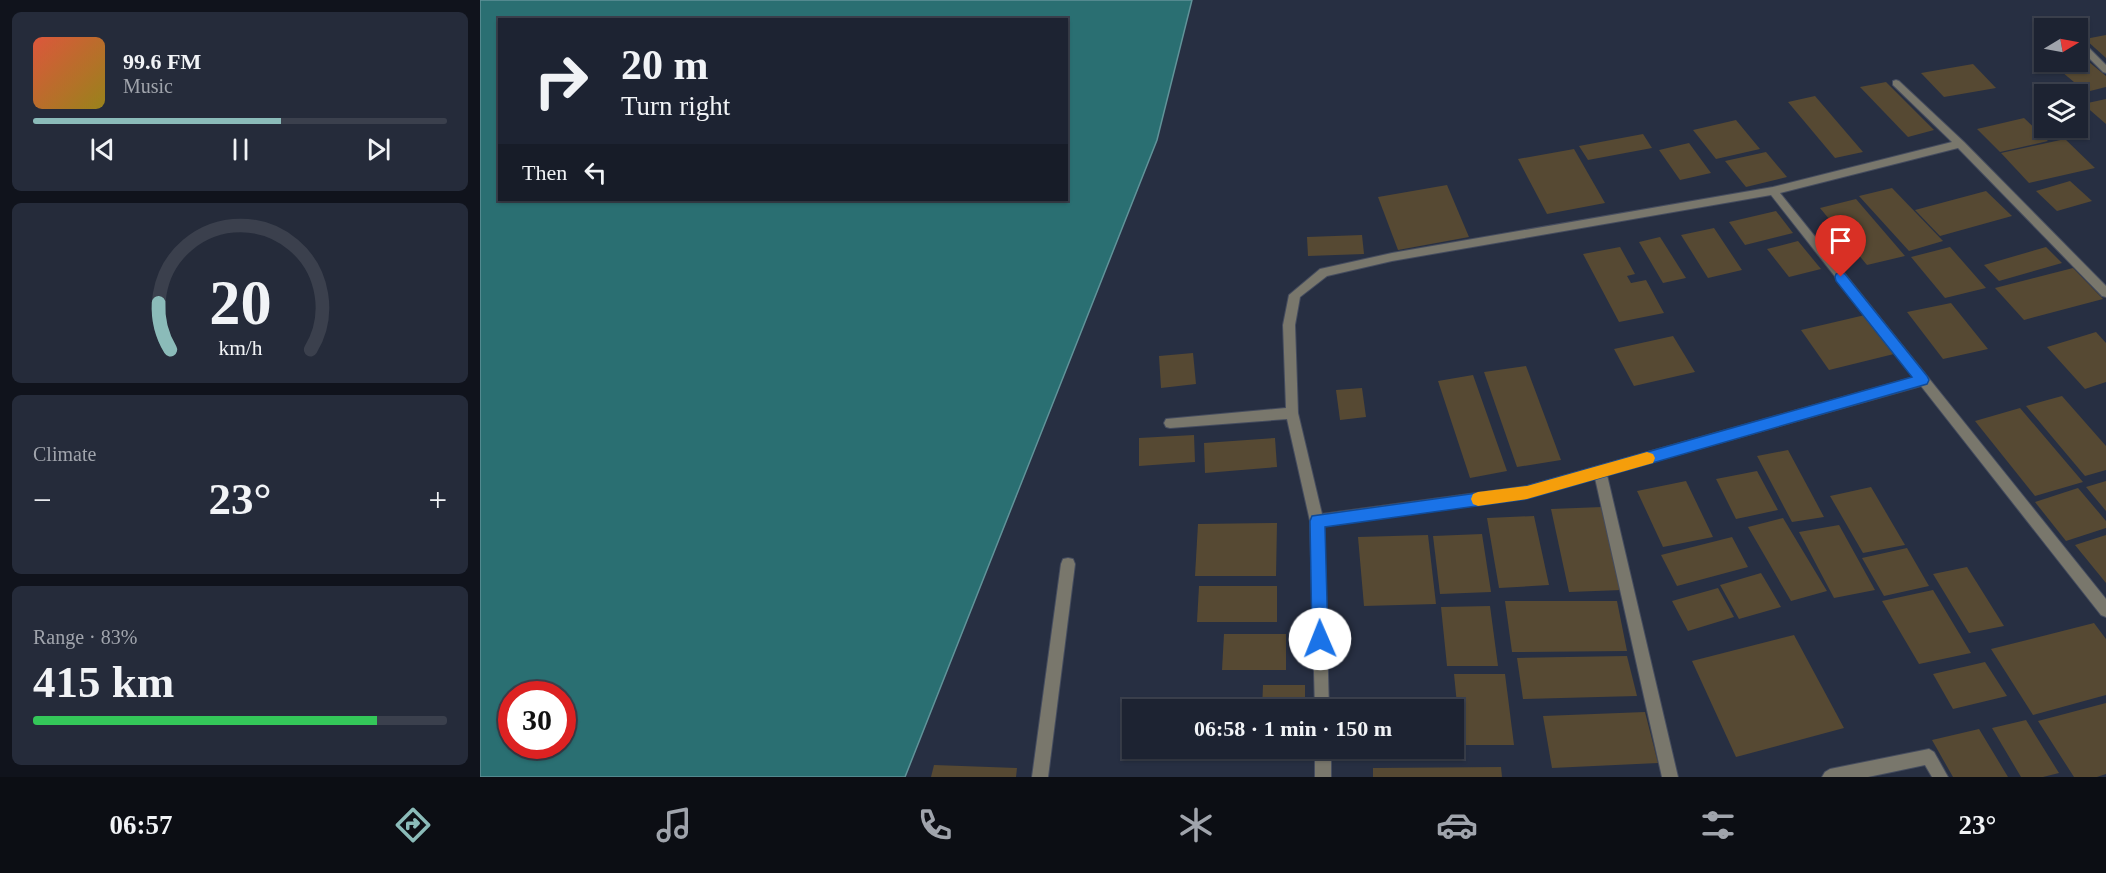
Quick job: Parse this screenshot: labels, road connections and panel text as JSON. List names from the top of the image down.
{
  "north": "right",
  "page": {
    "turn": ["20 m", "Turn right"],
    "song": ["99.6 FM", "Music"],
    "then": "Then",
    "tile": [
      "Climate",
      ["Range · 83%", "415 km"]
    ],
    "heat": ["−", "23°", "+"],
    "limit": "30",
    "trip": "06:58 · 1 min · 150 m",
    "tabs": ["06:57", "23°"],
    "gauge": ["20", "km/h"]
  }
}
